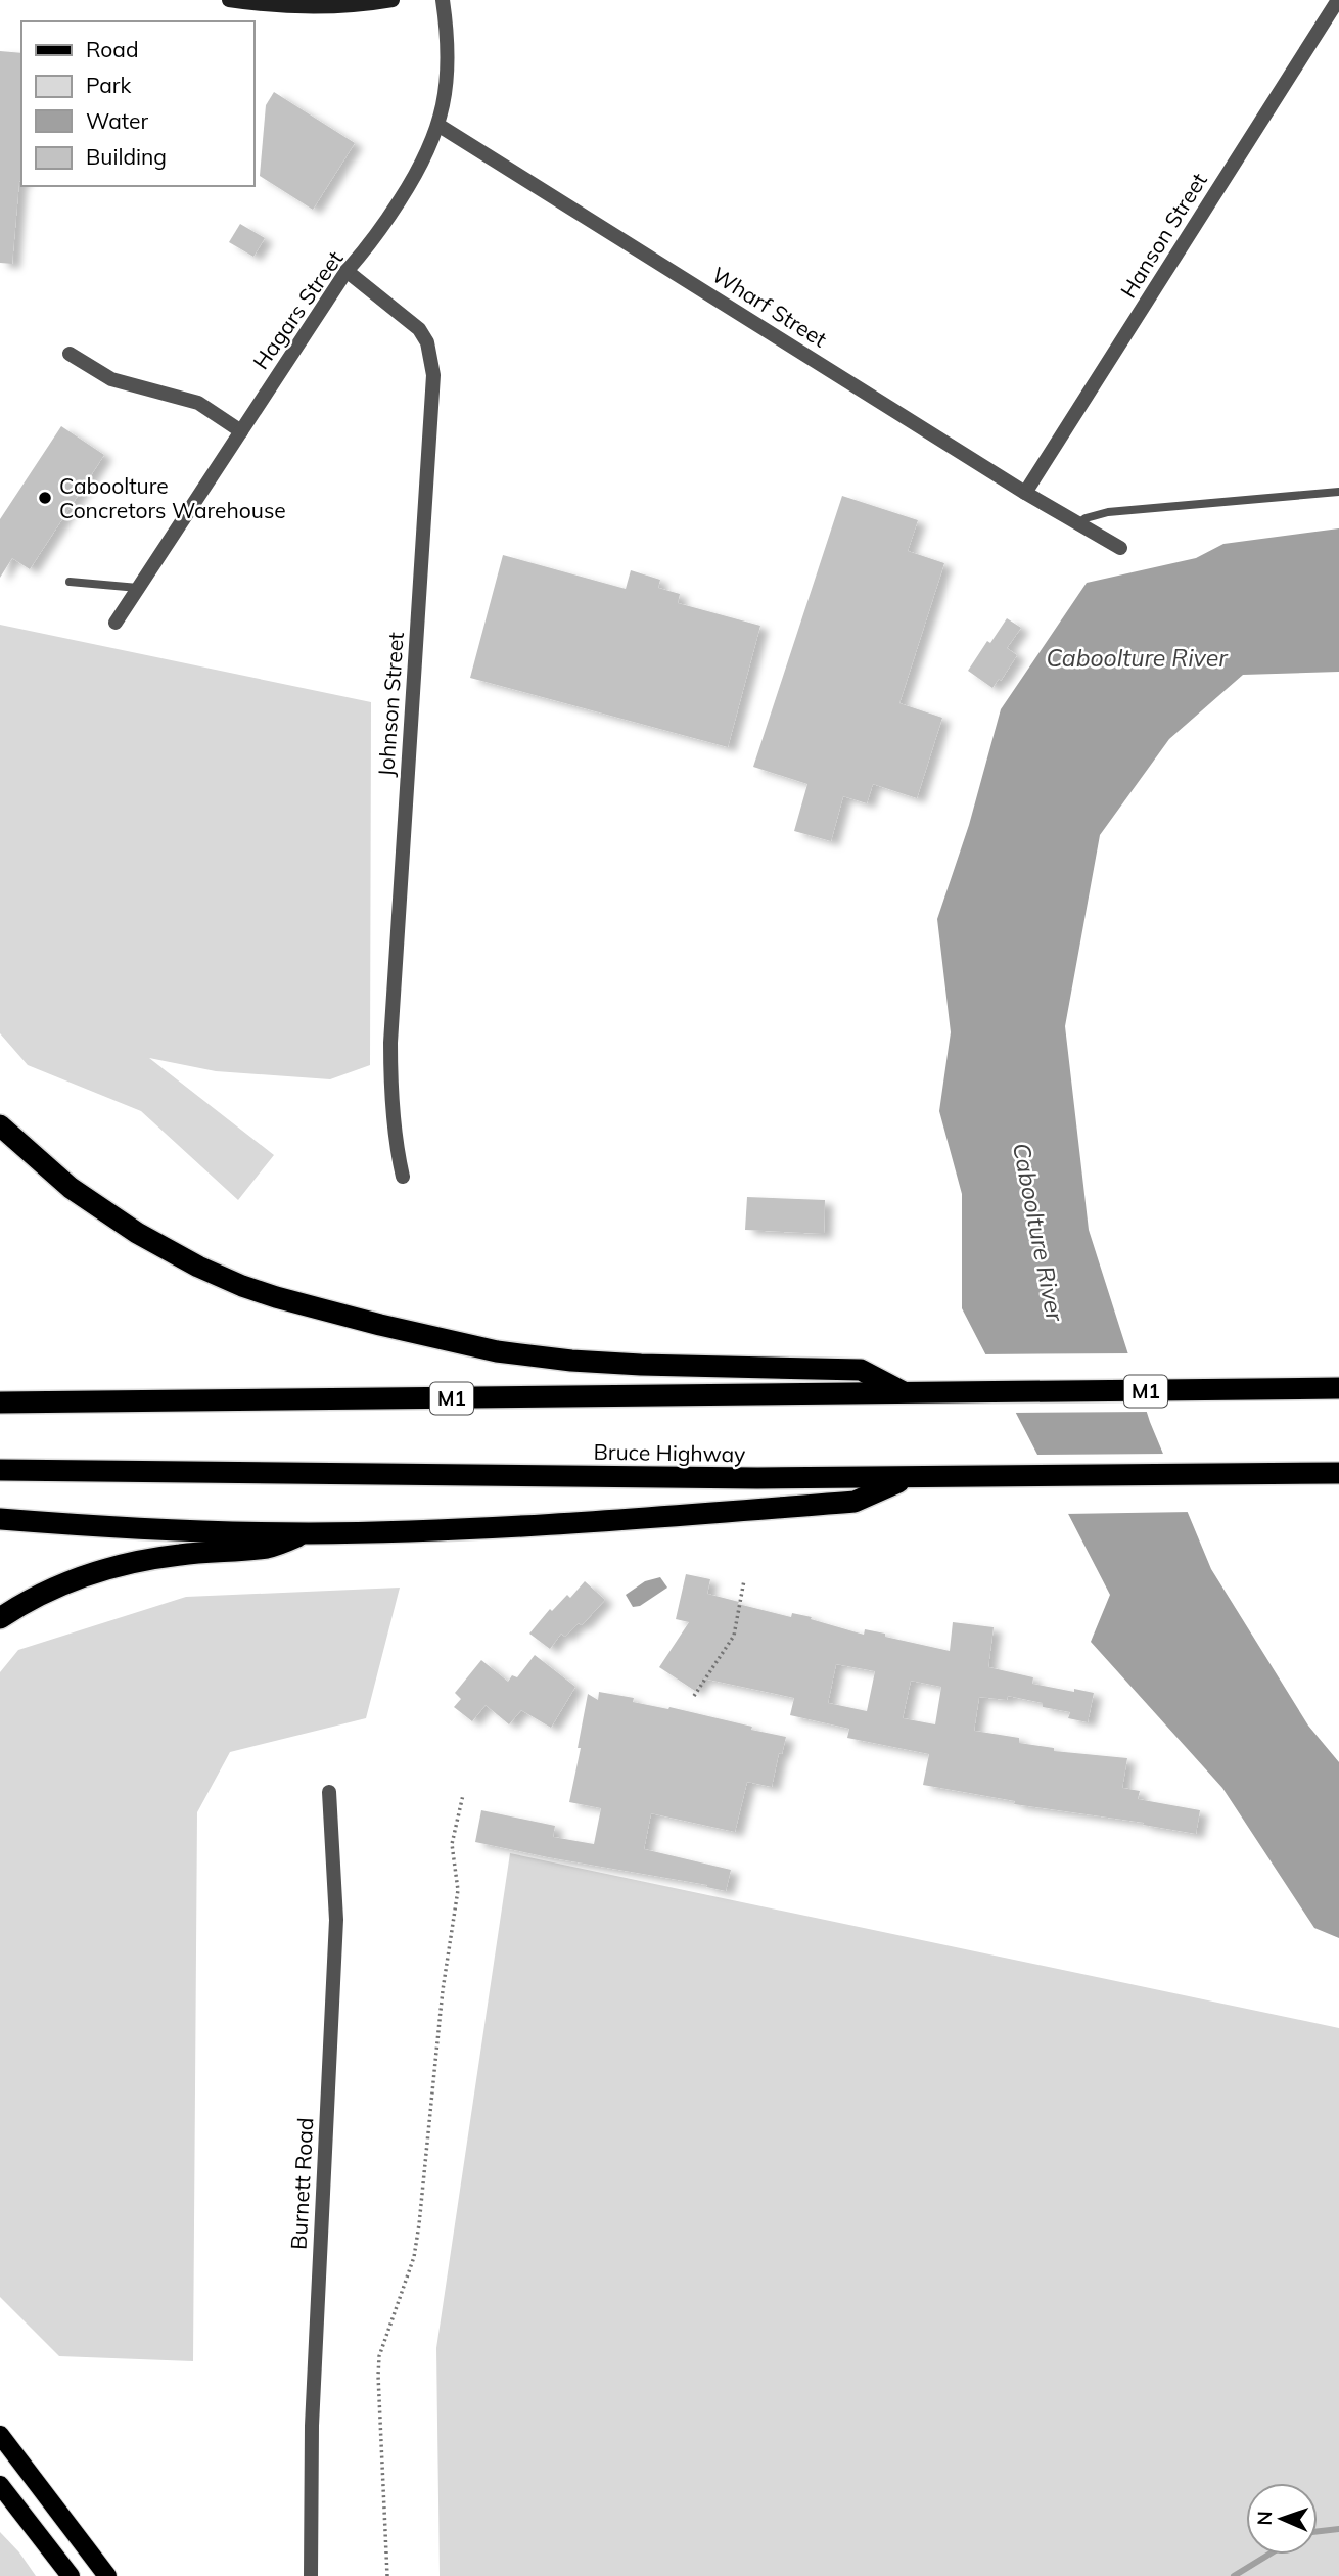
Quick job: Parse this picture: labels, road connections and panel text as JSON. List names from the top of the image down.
{
  "streets": {
    "highway": ["M1", "Bruce Highway"],
    "street": [
      "Hanson Street",
      "Wharf Street",
      "Hagars Street",
      "Johnson Street",
      "Burnett Road"
    ]
  },
  "crossings": [
    ["Hanson Street", "Wharf Street"],
    ["Wharf Street", "Hagars Street"],
    ["Hagars Street", "Johnson Street"]
  ],
  "water": ["Caboolture River"],
  "places": ["Caboolture Concretors Warehouse"],
  "legend": [
    "Road",
    "Park",
    "Water",
    "Building"
  ],
  "north": "left"
}
